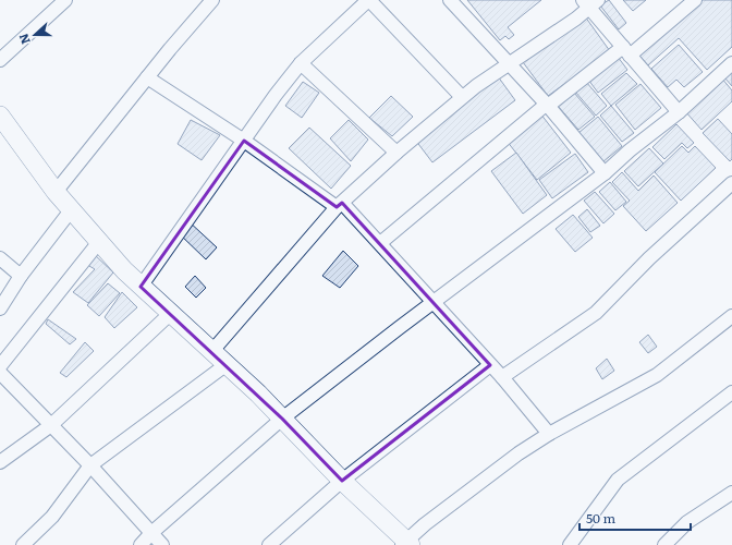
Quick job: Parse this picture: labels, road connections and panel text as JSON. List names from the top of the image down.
{
  "scale_bar": "50 m",
  "north": "left"
}
